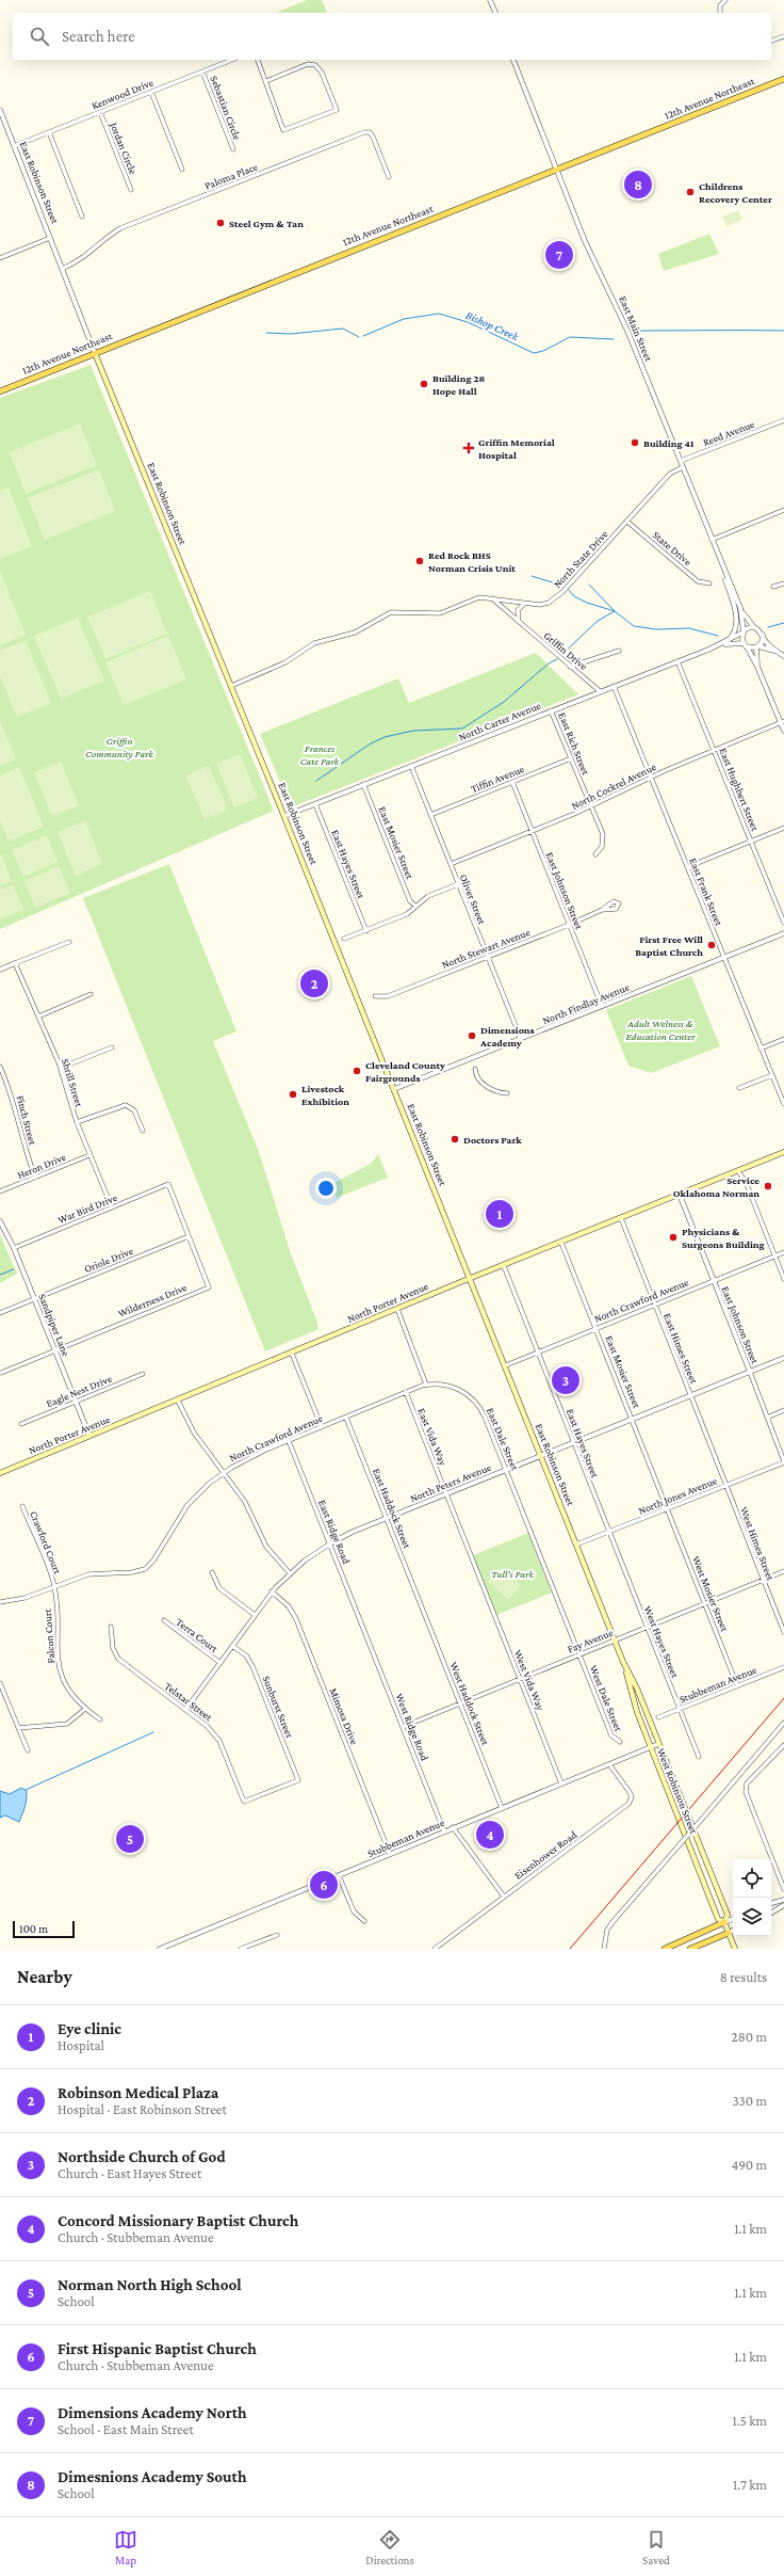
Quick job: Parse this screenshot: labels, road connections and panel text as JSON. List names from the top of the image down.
{
  "streets": {
    "main road": [
      "12th Avenue Northeast",
      "East Robinson Street",
      "North Porter Avenue",
      "West Robinson Street"
    ],
    "street": [
      "Kenwood Drive",
      "Sebastian Circle",
      "Jordan Circle",
      "Paloma Place",
      "East Main Street",
      "Reed Avenue",
      "State Drive",
      "North State Drive",
      "Griffin Drive",
      "North Carter Avenue",
      "East Rich Street",
      "Tiffin Avenue",
      "North Cockrel Avenue",
      "East Hughbert Street",
      "East Mosier Street",
      "East Hayes Street",
      "East Johnson Street",
      "East Frank Street",
      "Oliver Street",
      "North Stewart Avenue",
      "North Findlay Avenue",
      "Shrill Street",
      "Finch Street",
      "Heron Drive",
      "War Bird Drive",
      "Oriole Drive",
      "Wilderness Drive",
      "North Crawford Avenue",
      "Sandpiper Lane",
      "East Himes Street",
      "Eagle Nest Drive",
      "East Vida Way",
      "East Dale Street",
      "North Peters Avenue",
      "North Jones Avenue",
      "East Haddock Street",
      "East Ridge Road",
      "Crawford Court",
      "West Himes Street",
      "West Mosier Street",
      "Terra Court",
      "Falcon Court",
      "Fay Avenue",
      "West Hayes Street",
      "West Vida Way",
      "Stubbeman Avenue",
      "West Dale Street",
      "Telstar Street",
      "West Haddock Street",
      "Sunburst Street",
      "Mimosa Drive",
      "West Ridge Road",
      "Eisenhower Road"
    ]
  },
  "crossings": [
    ["Kenwood Drive", "Sebastian Circle"],
    ["Kenwood Drive", "Jordan Circle"],
    ["Kenwood Drive", "East Robinson Street"],
    ["12th Avenue Northeast", "East Robinson Street"],
    ["12th Avenue Northeast", "East Main Street"],
    ["Paloma Place", "East Robinson Street"],
    ["East Robinson Street", "North State Drive"],
    ["East Robinson Street", "North Carter Avenue"],
    ["East Robinson Street", "North Findlay Avenue"],
    ["East Robinson Street", "North Crawford Avenue"],
    ["East Robinson Street", "North Porter Avenue"],
    ["East Robinson Street", "North Peters Avenue"],
    ["East Robinson Street", "North Jones Avenue"],
    ["East Robinson Street", "West Robinson Street"],
    ["East Main Street", "Reed Avenue"],
    ["East Main Street", "North State Drive"],
    ["East Main Street", "North Carter Avenue"],
    ["State Drive", "North State Drive"],
    ["North State Drive", "Griffin Drive"],
    ["Griffin Drive", "North Carter Avenue"],
    ["North Carter Avenue", "East Rich Street"],
    ["North Carter Avenue", "East Hughbert Street"],
    ["North Carter Avenue", "East Mosier Street"],
    ["North Carter Avenue", "East Hayes Street"],
    ["North Carter Avenue", "East Frank Street"],
    ["North Carter Avenue", "Oliver Street"],
    ["East Rich Street", "Tiffin Avenue"],
    ["East Rich Street", "North Cockrel Avenue"],
    ["Tiffin Avenue", "East Johnson Street"],
    ["Tiffin Avenue", "Oliver Street"],
    ["North Cockrel Avenue", "East Hughbert Street"],
    ["North Cockrel Avenue", "East Johnson Street"],
    ["North Cockrel Avenue", "East Frank Street"],
    ["North Cockrel Avenue", "Oliver Street"],
    ["East Mosier Street", "North Crawford Avenue"],
    ["East Mosier Street", "North Porter Avenue"],
    ["East Mosier Street", "North Peters Avenue"],
    ["East Mosier Street", "North Jones Avenue"],
    ["East Mosier Street", "West Mosier Street"],
    ["East Hayes Street", "North Crawford Avenue"],
    ["East Hayes Street", "North Porter Avenue"],
    ["East Hayes Street", "North Peters Avenue"],
    ["East Hayes Street", "North Jones Avenue"],
    ["East Hayes Street", "West Hayes Street"],
    ["East Johnson Street", "North Stewart Avenue"],
    ["East Johnson Street", "North Findlay Avenue"],
    ["East Johnson Street", "North Crawford Avenue"],
    ["East Johnson Street", "North Porter Avenue"],
    ["East Johnson Street", "North Peters Avenue"],
    ["East Johnson Street", "North Jones Avenue"],
    ["East Frank Street", "North Findlay Avenue"],
    ["Oliver Street", "North Stewart Avenue"],
    ["Oliver Street", "North Findlay Avenue"],
    ["Shrill Street", "Heron Drive"],
    ["Shrill Street", "War Bird Drive"],
    ["Finch Street", "Heron Drive"],
    ["War Bird Drive", "Wilderness Drive"],
    ["War Bird Drive", "Sandpiper Lane"],
    ["Oriole Drive", "Wilderness Drive"],
    ["Oriole Drive", "Sandpiper Lane"],
    ["Wilderness Drive", "Sandpiper Lane"],
    ["North Crawford Avenue", "East Himes Street"],
    ["North Crawford Avenue", "East Vida Way"],
    ["North Crawford Avenue", "East Dale Street"],
    ["North Crawford Avenue", "East Haddock Street"],
    ["North Crawford Avenue", "East Ridge Road"],
    ["North Crawford Avenue", "Crawford Court"],
    ["North Crawford Avenue", "Falcon Court"],
    ["North Porter Avenue", "Sandpiper Lane"],
    ["North Porter Avenue", "East Himes Street"],
    ["Sandpiper Lane", "Eagle Nest Drive"],
    ["East Himes Street", "North Peters Avenue"],
    ["East Himes Street", "North Jones Avenue"],
    ["East Himes Street", "West Himes Street"],
    ["East Vida Way", "North Peters Avenue"],
    ["East Vida Way", "West Vida Way"],
    ["East Dale Street", "North Peters Avenue"],
    ["East Dale Street", "West Dale Street"],
    ["North Peters Avenue", "East Haddock Street"],
    ["North Peters Avenue", "East Ridge Road"],
    ["North Peters Avenue", "Terra Court"],
    ["North Peters Avenue", "Telstar Street"],
    ["North Peters Avenue", "Sunburst Street"],
    ["North Peters Avenue", "Mimosa Drive"],
    ["North Jones Avenue", "West Himes Street"],
    ["North Jones Avenue", "West Mosier Street"],
    ["North Jones Avenue", "West Hayes Street"],
    ["North Jones Avenue", "West Robinson Street"],
    ["East Haddock Street", "West Haddock Street"],
    ["East Ridge Road", "West Ridge Road"],
    ["Crawford Court", "Falcon Court"],
    ["West Himes Street", "Fay Avenue"],
    ["West Mosier Street", "Fay Avenue"],
    ["West Mosier Street", "Stubbeman Avenue"],
    ["Fay Avenue", "West Hayes Street"],
    ["Fay Avenue", "West Vida Way"],
    ["Fay Avenue", "West Dale Street"],
    ["Fay Avenue", "West Haddock Street"],
    ["Fay Avenue", "West Ridge Road"],
    ["Fay Avenue", "West Robinson Street"],
    ["West Hayes Street", "Stubbeman Avenue"],
    ["West Vida Way", "Stubbeman Avenue"],
    ["Stubbeman Avenue", "West Haddock Street"],
    ["Stubbeman Avenue", "Mimosa Drive"],
    ["Stubbeman Avenue", "West Ridge Road"],
    ["Stubbeman Avenue", "West Robinson Street"],
    ["Stubbeman Avenue", "Eisenhower Road"],
    ["Telstar Street", "Sunburst Street"]
  ],
  "water": ["Bishop Creek"],
  "parks": [
    "Griffin Community Park",
    "Frances Cate Park",
    "Adult Welness & Education Center",
    "Tull’s Park"
  ],
  "places": {
    "other": [
      "Childrens Recovery Center",
      "Steel Gym & Tan",
      "Building 28 Hope Hall",
      "Building 41",
      "Red Rock BHS Norman Crisis Unit",
      "First Free Will Baptist Church",
      "Dimensions Academy",
      "Cleveland County Fairgrounds",
      "Livestock Exhibition",
      "Doctors Park",
      "Service Oklahoma Norman",
      "Physicians & Surgeons Building"
    ],
    "health": ["Griffin Memorial Hospital"]
  },
  "scale_bar": "100 m",
  "page": {
    "search": "Search here",
    "pins": [
      "8",
      "7",
      "2",
      "1",
      "3",
      "4",
      "5",
      "6"
    ],
    "scale": "100 m",
    "heading": ["Nearby", "8 results"],
    "list": [
      {
        "mark": "1",
        "name": "Eye clinic",
        "note": "Hospital",
        "value": "280 m"
      },
      {
        "mark": "2",
        "name": "Robinson Medical Plaza",
        "note": "Hospital · East Robinson Street",
        "value": "330 m"
      },
      {
        "mark": "3",
        "name": "Northside Church of God",
        "note": "Church · East Hayes Street",
        "value": "490 m"
      },
      {
        "mark": "4",
        "name": "Concord Missionary Baptist Church",
        "note": "Church · Stubbeman Avenue",
        "value": "1.1 km"
      },
      {
        "mark": "5",
        "name": "Norman North High School",
        "note": "School",
        "value": "1.1 km"
      },
      {
        "mark": "6",
        "name": "First Hispanic Baptist Church",
        "note": "Church · Stubbeman Avenue",
        "value": "1.1 km"
      },
      {
        "mark": "7",
        "name": "Dimensions Academy North",
        "note": "School · East Main Street",
        "value": "1.5 km"
      },
      {
        "mark": "8",
        "name": "Dimesnions Academy South",
        "note": "School",
        "value": "1.7 km"
      }
    ],
    "nav": ["Map", "Directions", "Saved"]
  }
}
